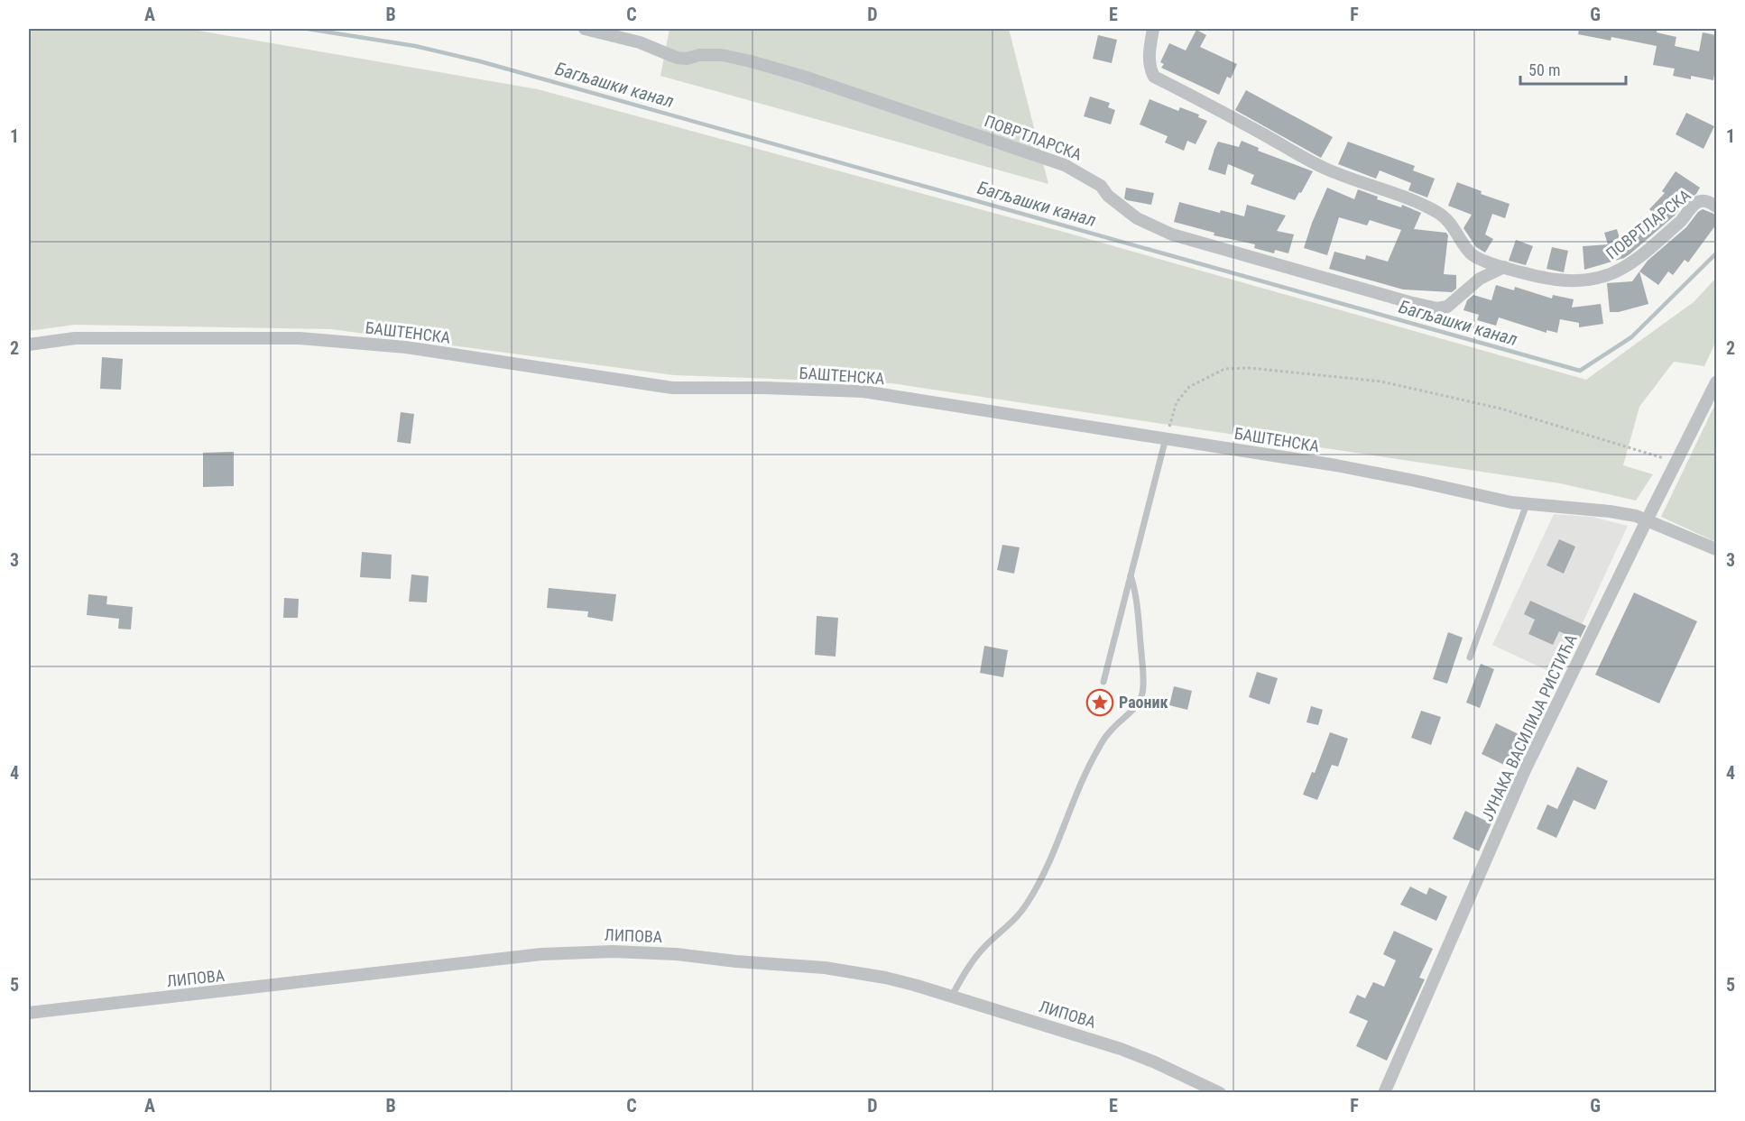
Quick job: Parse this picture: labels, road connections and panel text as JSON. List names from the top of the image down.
{
  "streets": {
    "street": [
      "ПОВРТЛАРСКА",
      "БАШТЕНСКА",
      "ЈУНАКА ВАСИЛИЈА РИСТИЋА",
      "ЛИПОВА"
    ]
  },
  "crossings": [
    ["БАШТЕНСКА", "ЈУНАКА ВАСИЛИЈА РИСТИЋА"]
  ],
  "water": ["Багљашки канал"],
  "places": {
    "place": ["Раоник"]
  },
  "scale_bar": "50 m",
  "grid": {
    "columns": [
      "A",
      "B",
      "C",
      "D",
      "E",
      "F",
      "G"
    ],
    "rows": [
      "1",
      "2",
      "3",
      "4",
      "5"
    ]
  }
}
